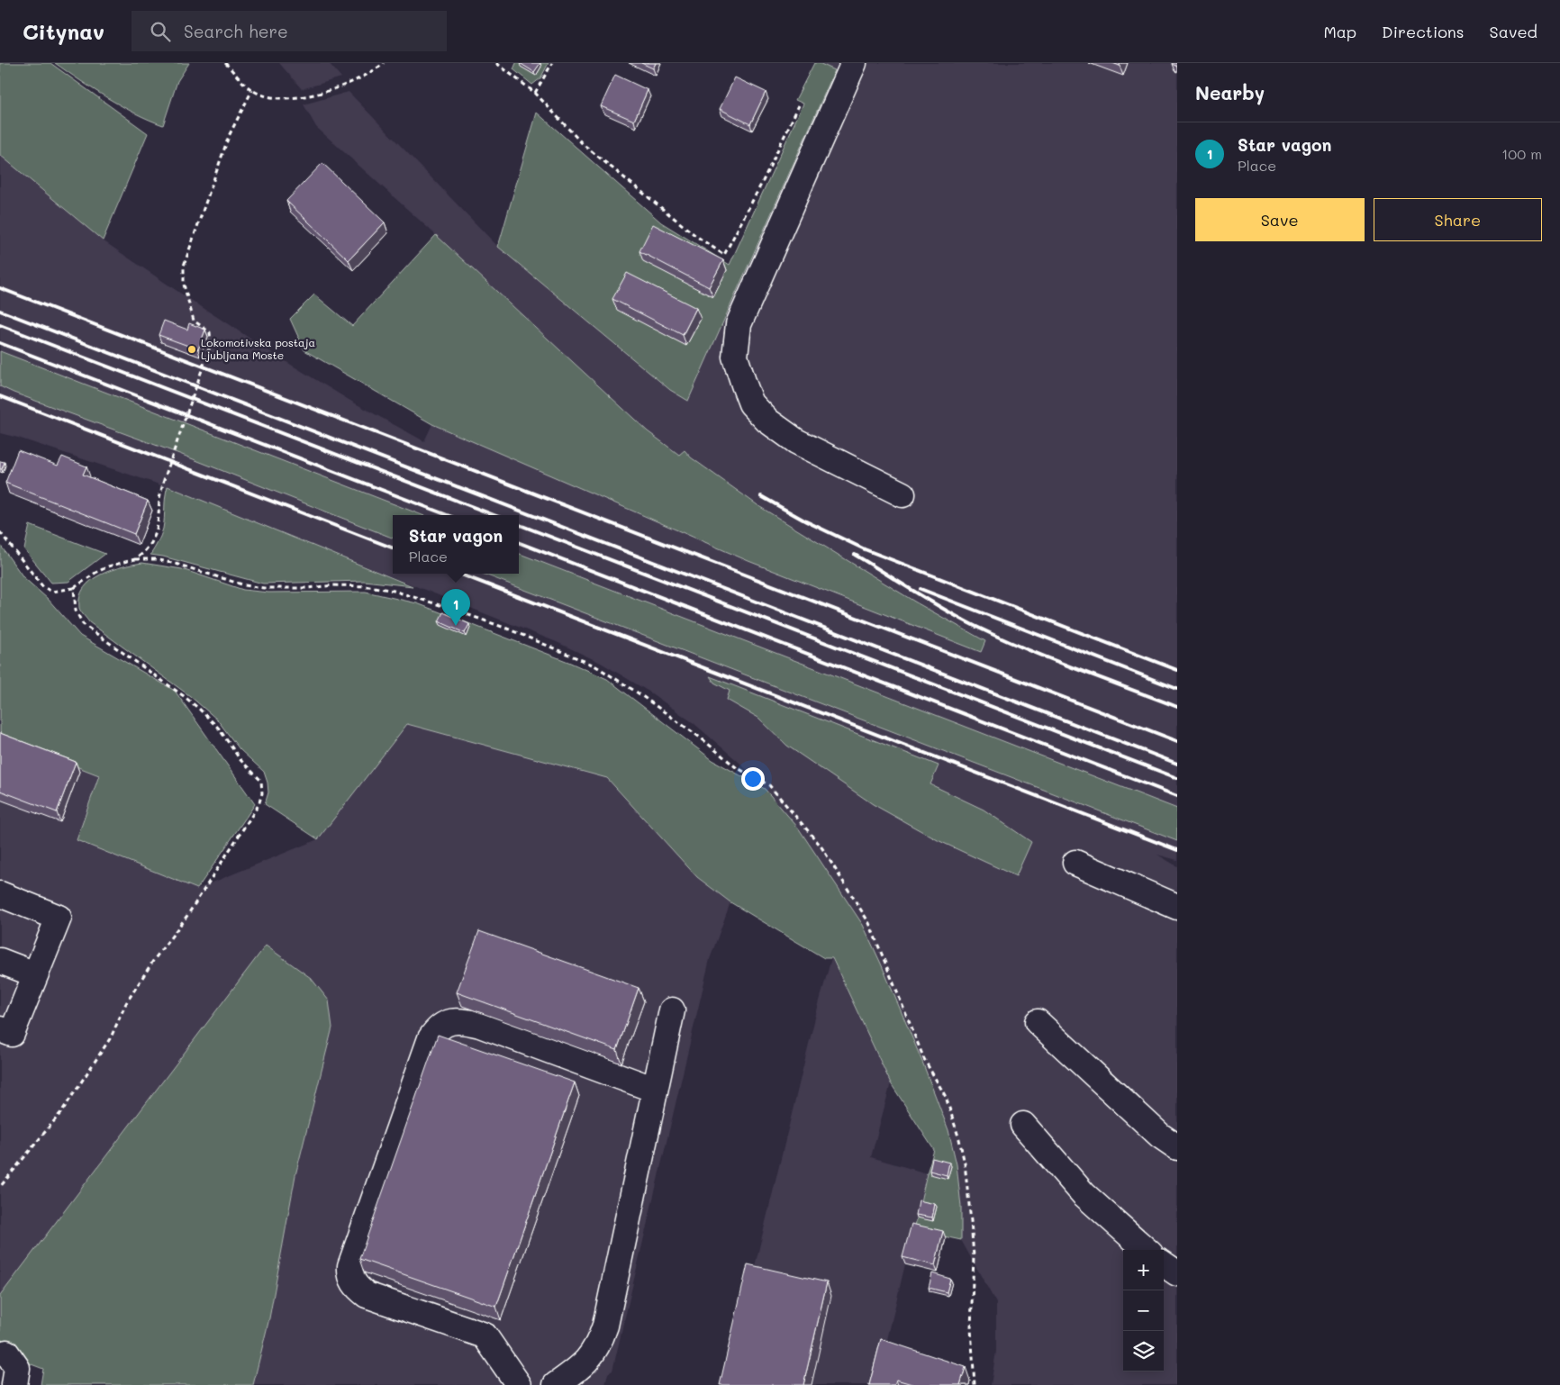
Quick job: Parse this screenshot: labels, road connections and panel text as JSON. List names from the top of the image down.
{
  "places": ["Lokomotivska postaja Ljubljana Moste"],
  "page": {
    "header": "Citynav",
    "search": "Search here",
    "nav": ["Map", "Directions", "Saved"],
    "heading": "Nearby",
    "list": [
      {
        "mark": "1",
        "name": "Star vagon",
        "note": "Place",
        "value": "100 m"
      }
    ],
    "buttons": ["Save", "Share"],
    "popup": ["Star vagon", "Place"],
    "pins": "1",
    "map_buttons": ["+", "−"]
  }
}
